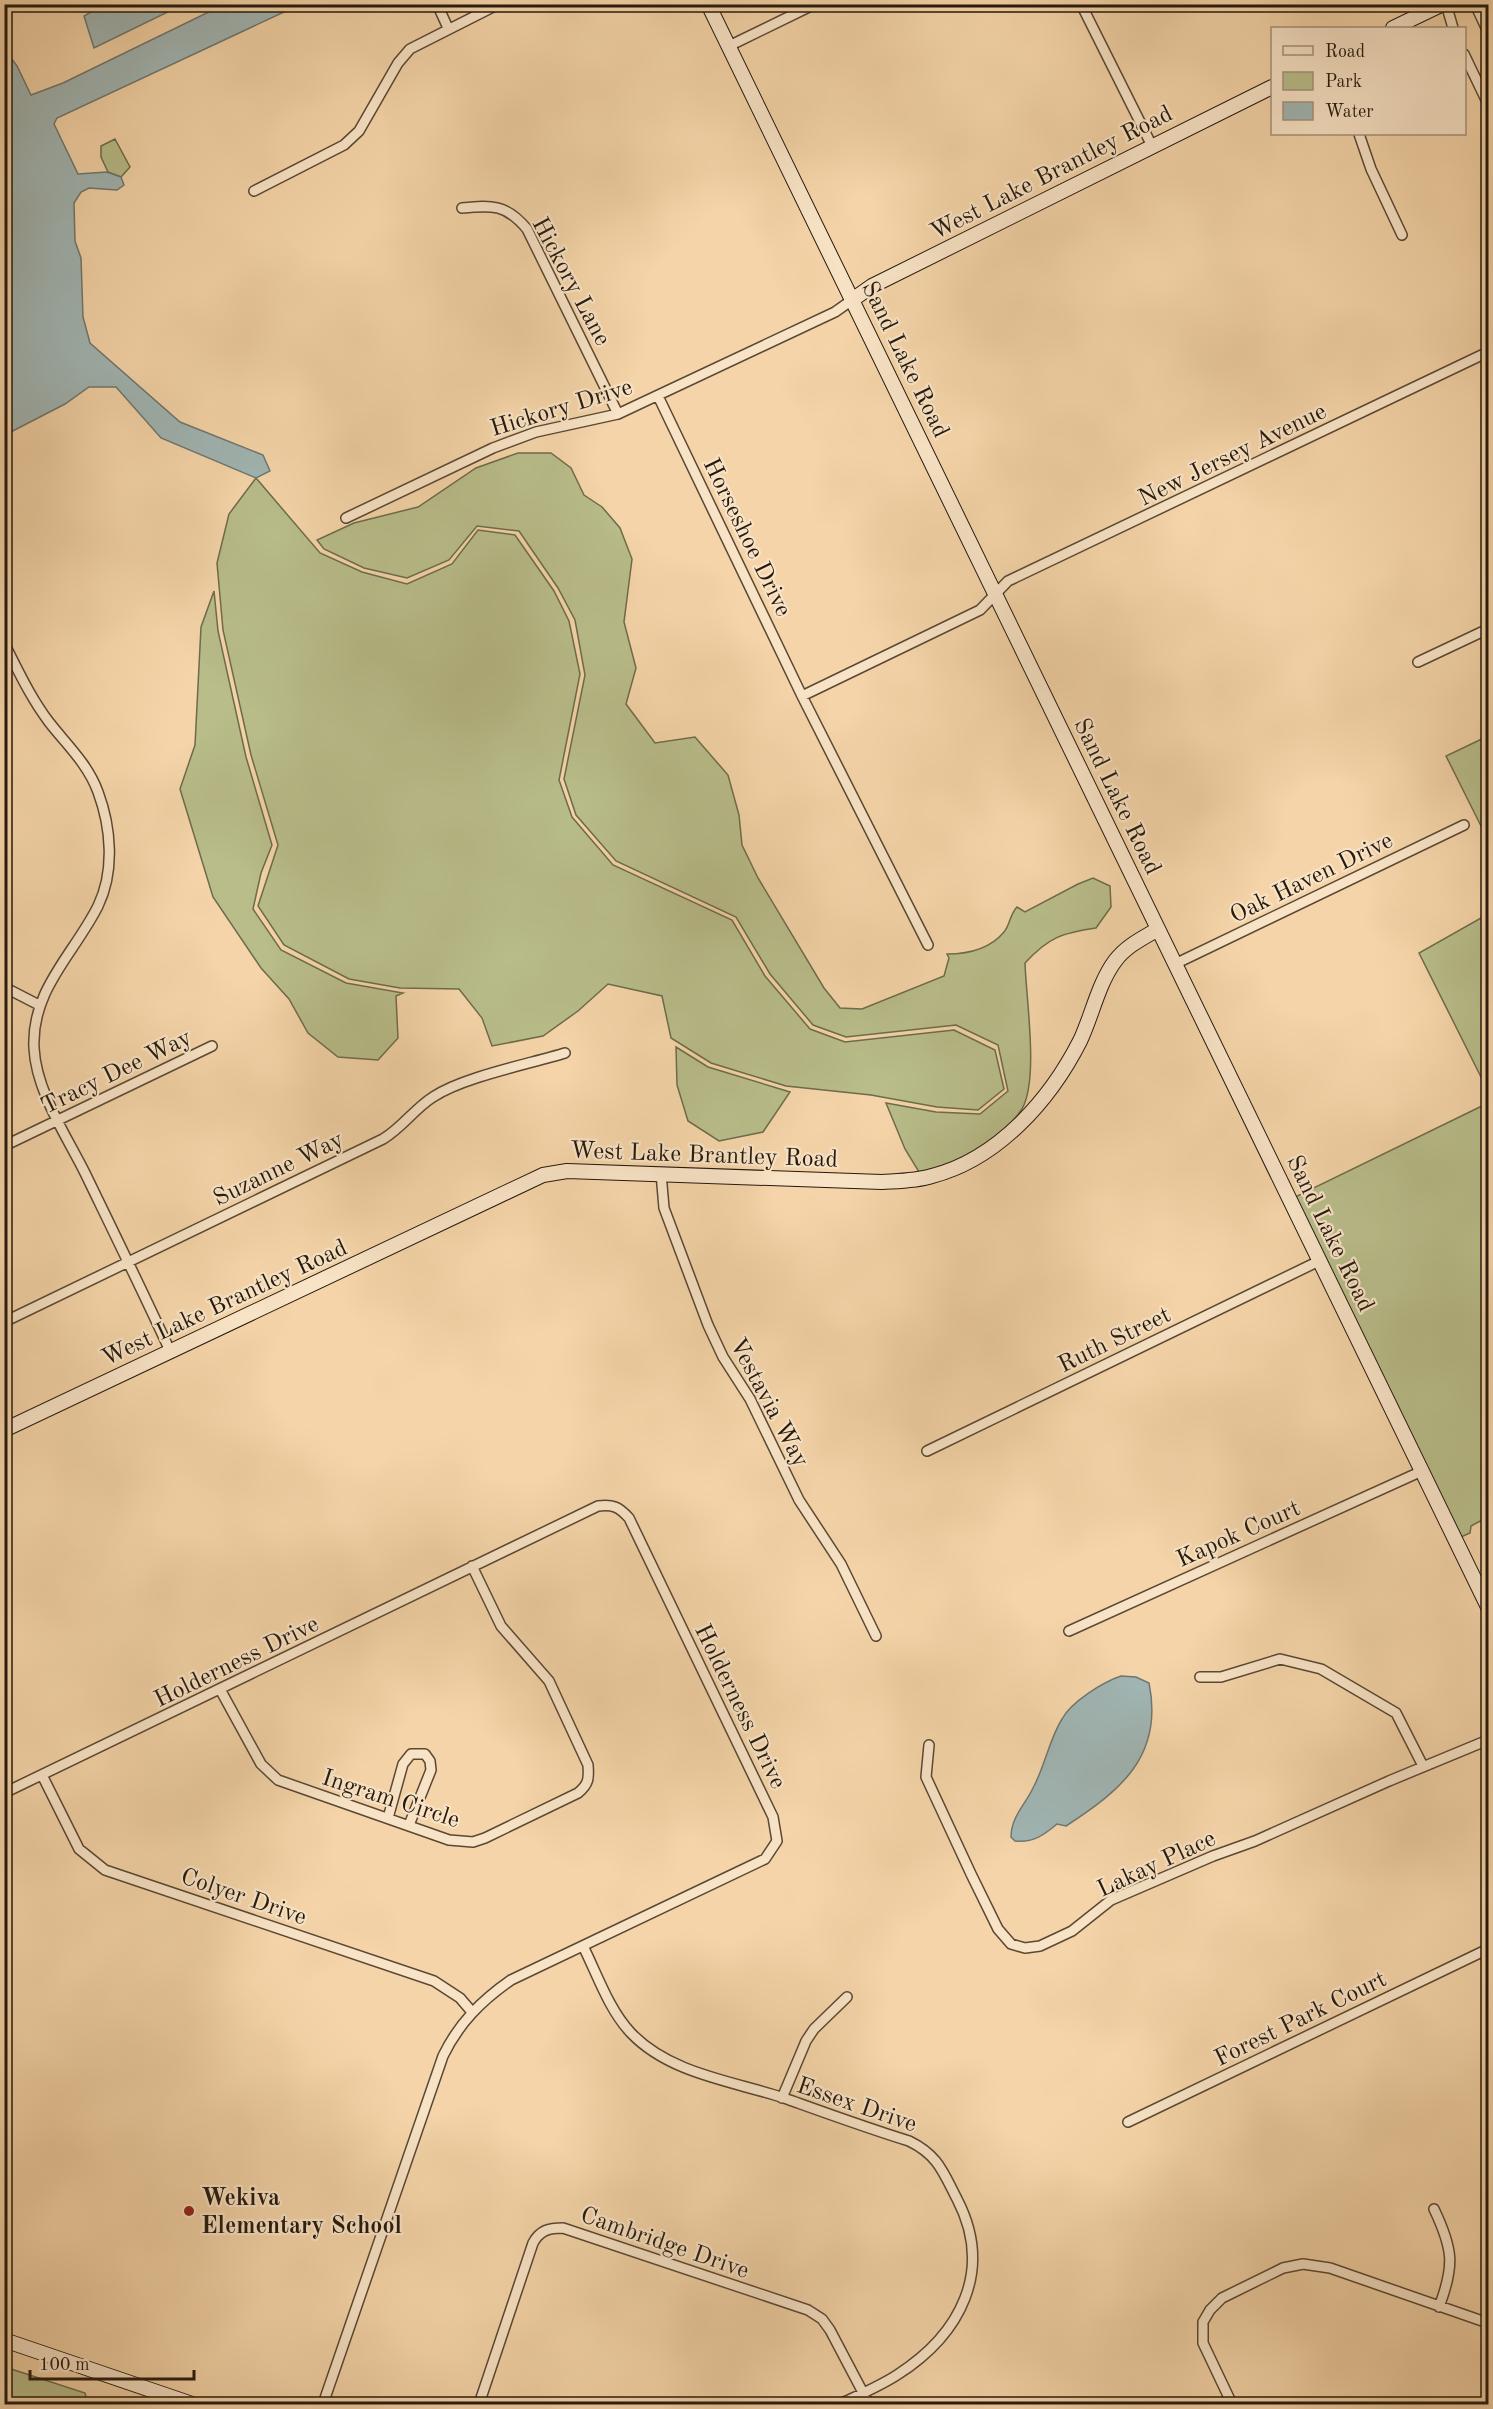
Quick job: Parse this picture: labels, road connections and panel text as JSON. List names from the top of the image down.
{
  "streets": {
    "street": [
      "West Lake Brantley Road",
      "Hickory Lane",
      "Sand Lake Road",
      "Hickory Drive",
      "New Jersey Avenue",
      "Horseshoe Drive",
      "Oak Haven Drive",
      "Tracy Dee Way",
      "Suzanne Way",
      "Ruth Street",
      "Vestavia Way",
      "Kapok Court",
      "Holderness Drive",
      "Ingram Circle",
      "Lakay Place",
      "Colyer Drive",
      "Forest Park Court",
      "Essex Drive",
      "Cambridge Drive"
    ]
  },
  "crossings": [
    ["West Lake Brantley Road", "Sand Lake Road"],
    ["West Lake Brantley Road", "Hickory Drive"],
    ["West Lake Brantley Road", "Vestavia Way"],
    ["Hickory Lane", "Hickory Drive"],
    ["Sand Lake Road", "Hickory Drive"],
    ["Sand Lake Road", "New Jersey Avenue"],
    ["Sand Lake Road", "Oak Haven Drive"],
    ["Sand Lake Road", "Ruth Street"],
    ["Sand Lake Road", "Kapok Court"],
    ["Hickory Drive", "Horseshoe Drive"],
    ["Holderness Drive", "Ingram Circle"],
    ["Holderness Drive", "Colyer Drive"],
    ["Holderness Drive", "Essex Drive"],
    ["Essex Drive", "Cambridge Drive"]
  ],
  "places": ["Wekiva Elementary School"],
  "legend": ["Road", "Park", "Water"],
  "scale_bar": "100 m"
}
